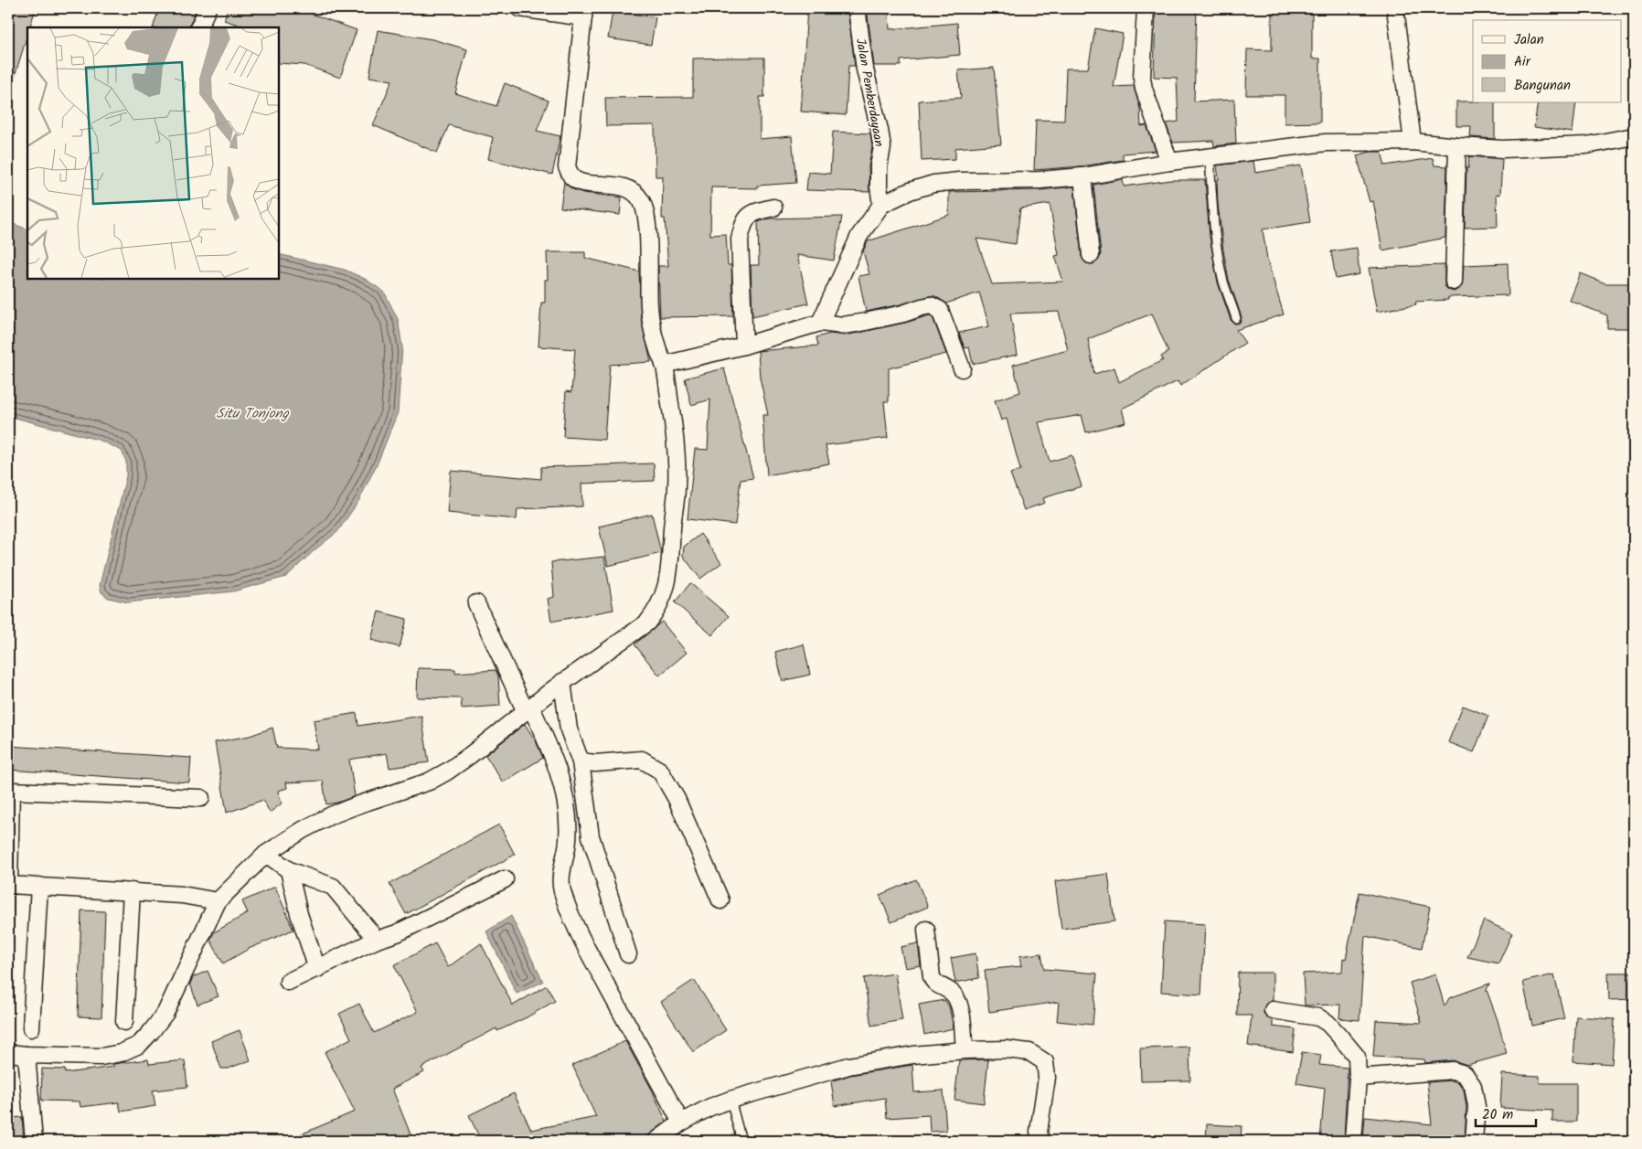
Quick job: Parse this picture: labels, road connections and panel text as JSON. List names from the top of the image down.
{
  "streets": {
    "street": ["Jalan Pemberdayaan"]
  },
  "water": ["Situ Tonjong"],
  "legend": ["Jalan", "Air", "Bangunan"],
  "scale_bar": "20 m"
}
